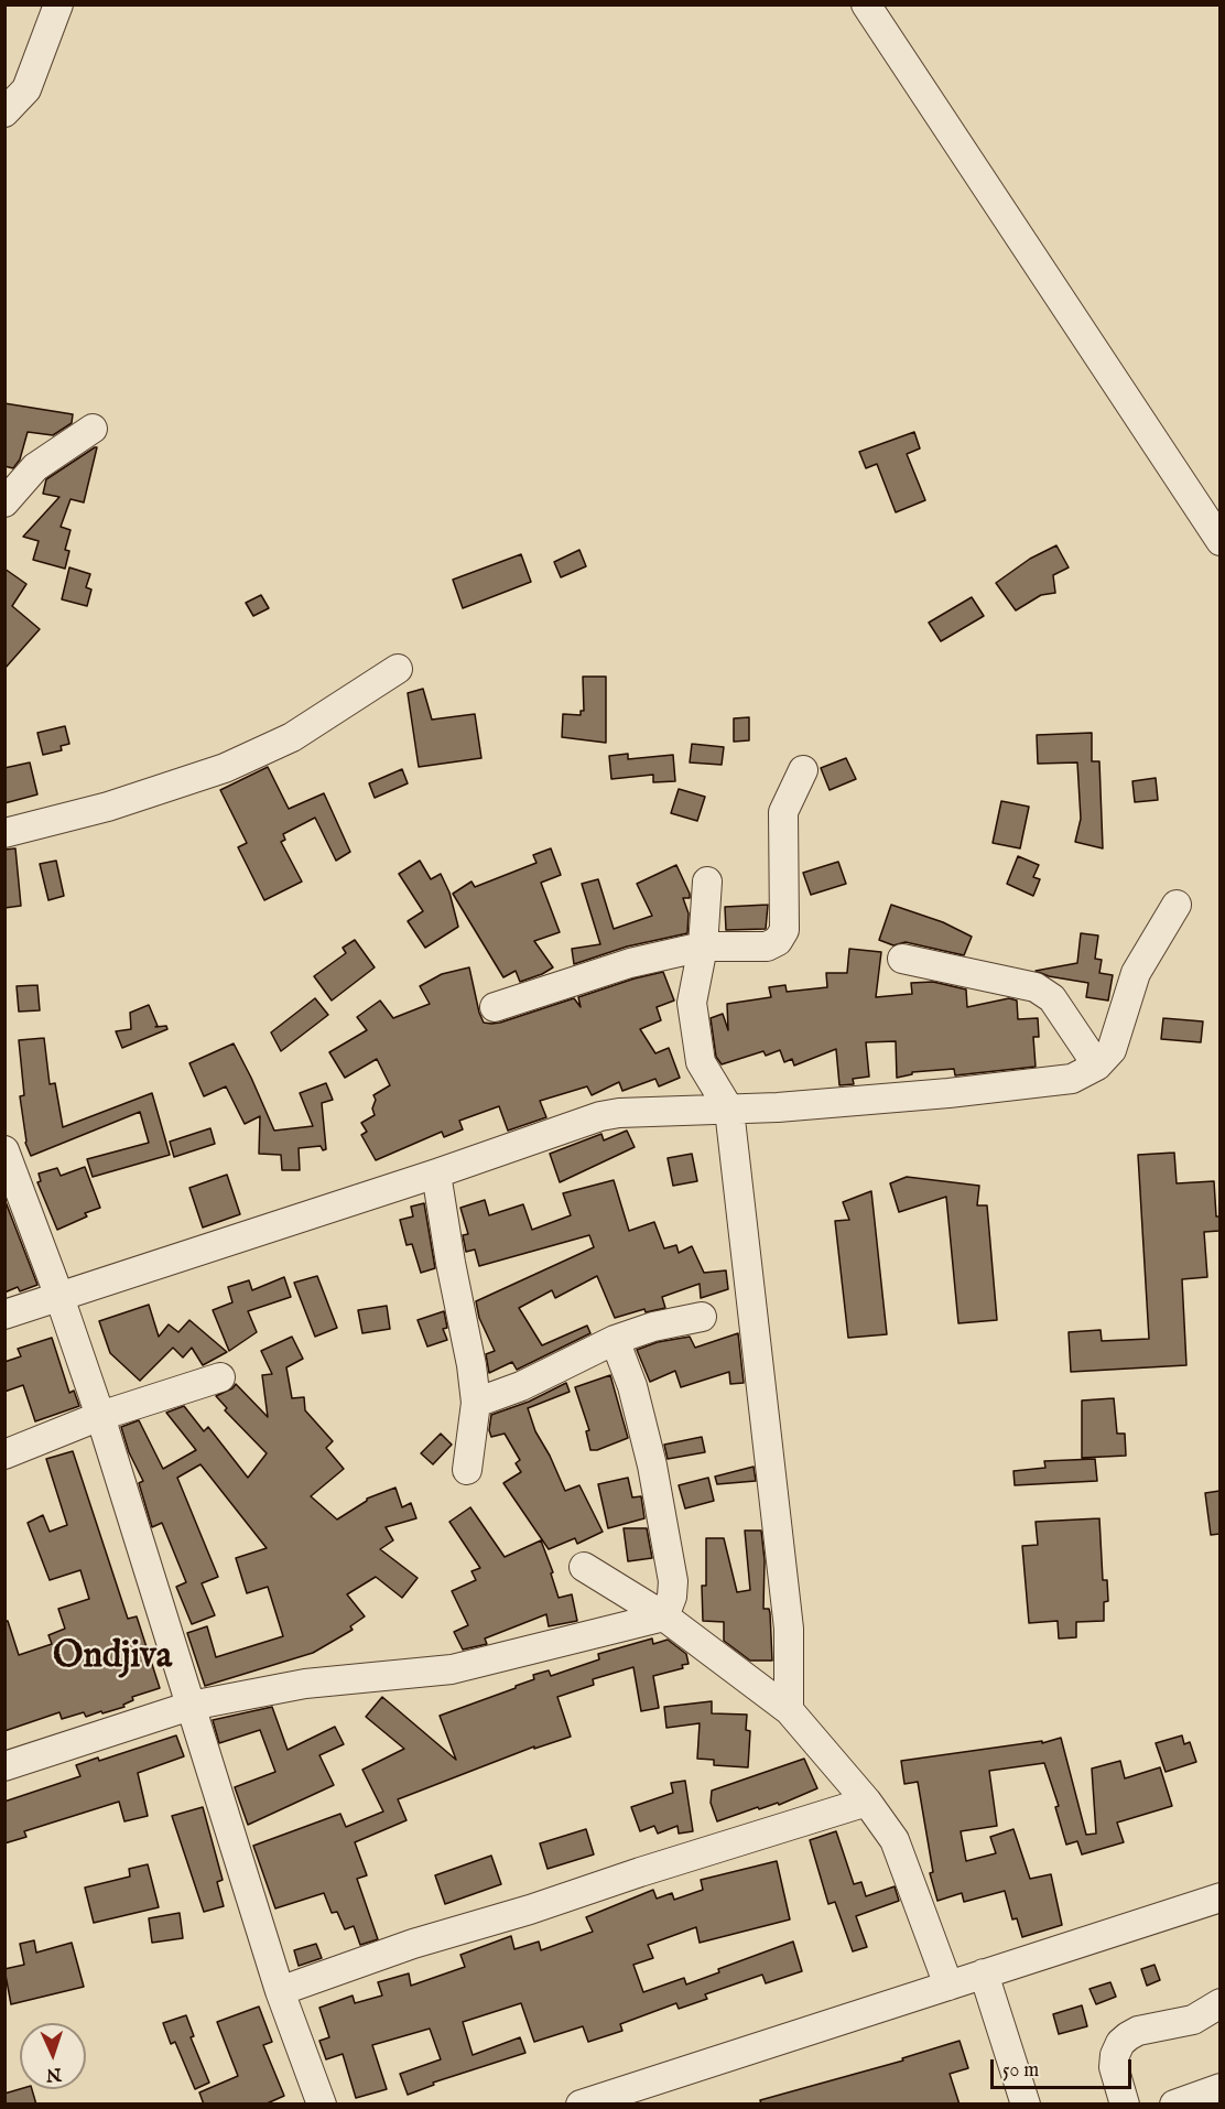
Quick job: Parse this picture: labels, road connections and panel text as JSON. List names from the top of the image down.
{
  "districts": ["Ondjiva"],
  "scale_bar": "50 m",
  "north": "bottom"
}
